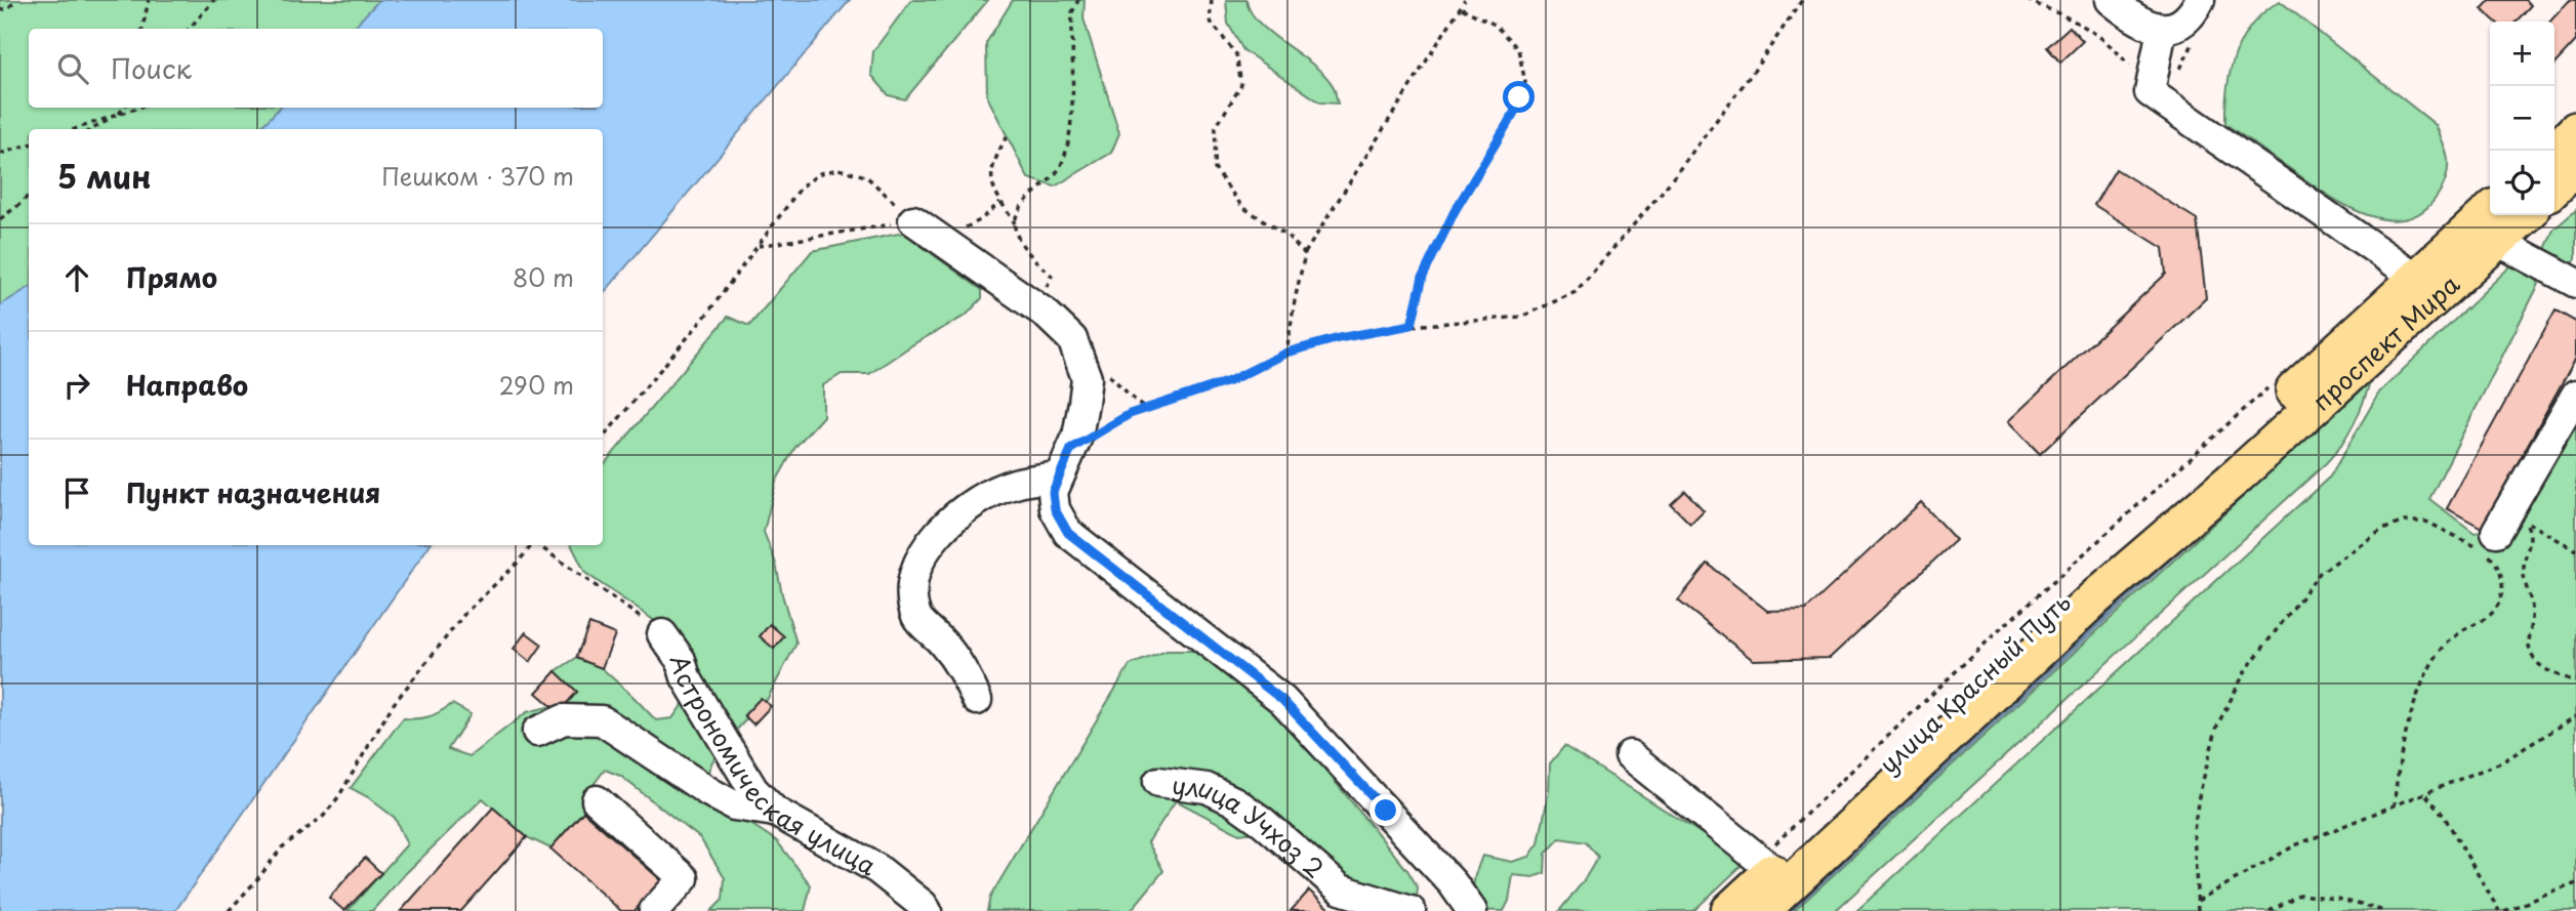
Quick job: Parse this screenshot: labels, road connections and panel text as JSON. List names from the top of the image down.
{
  "streets": {
    "main road": ["проспект Мира", "улица Красный Путь"],
    "street": ["Астрономическая улица", "улица Учхоз 2"]
  },
  "crossings": [
    ["проспект Мира", "улица Красный Путь"]
  ],
  "page": {
    "map_buttons": ["+", "−"],
    "search": "Поиск",
    "heading": ["5 мин", "Пешком · 370 m"],
    "list": [
      ["Прямо", "80 m"],
      ["Направо", "290 m"],
      "Пункт назначения"
    ]
  }
}
